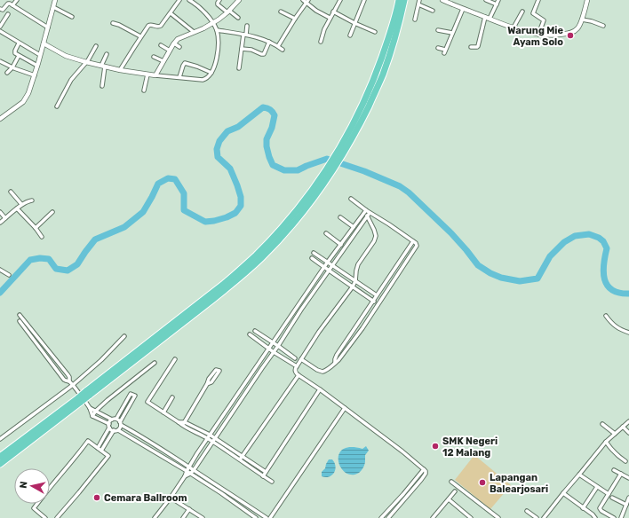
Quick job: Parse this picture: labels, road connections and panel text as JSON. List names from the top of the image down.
{
  "places": [
    "Warung Mie Ayam Solo",
    "SMK Negeri 12 Malang",
    "Lapangan Balearjosari",
    "Cemara Ballroom"
  ],
  "north": "left"
}
